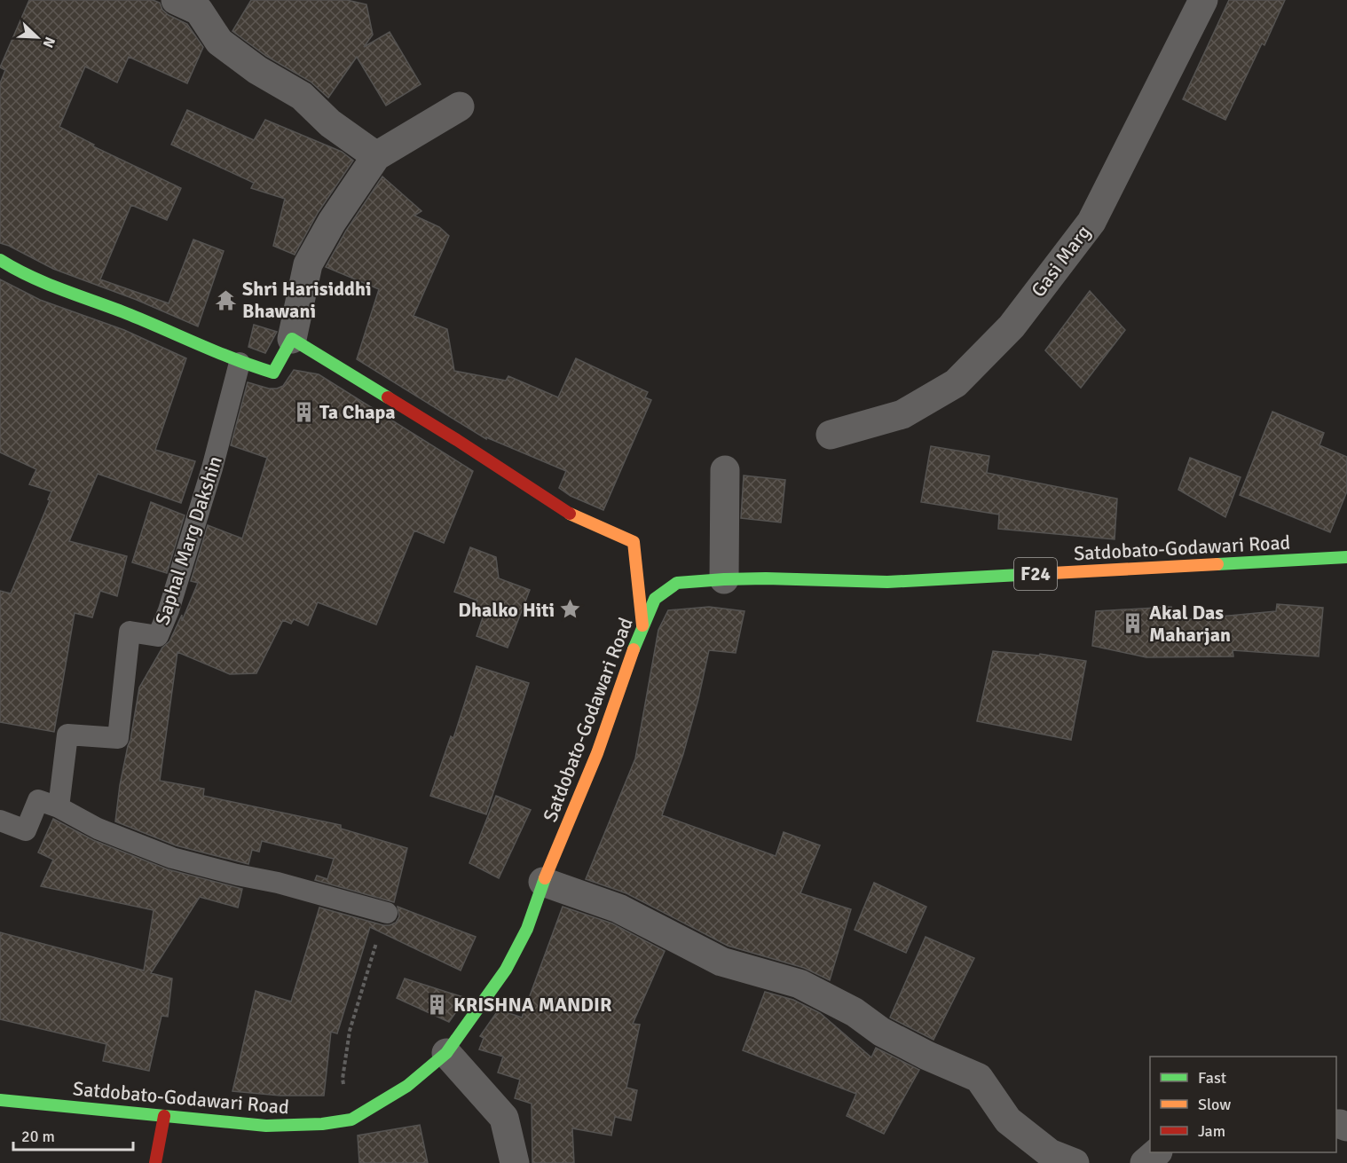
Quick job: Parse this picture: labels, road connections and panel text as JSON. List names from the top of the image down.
{
  "streets": {
    "street": ["Gasi Marg", "Satdobato-Godawari Road", "F24"],
    "lane": ["Saphal Marg Dakshin"]
  },
  "places": {
    "temple": ["Shri Harisiddhi Bhawani"],
    "building": ["Ta Chapa", "Akal Das Maharjan", "KRISHNA MANDIR"],
    "place": ["Dhalko Hiti"]
  },
  "legend": ["Fast", "Slow", "Jam"],
  "scale_bar": "20 m",
  "north": "bottom right"
}
